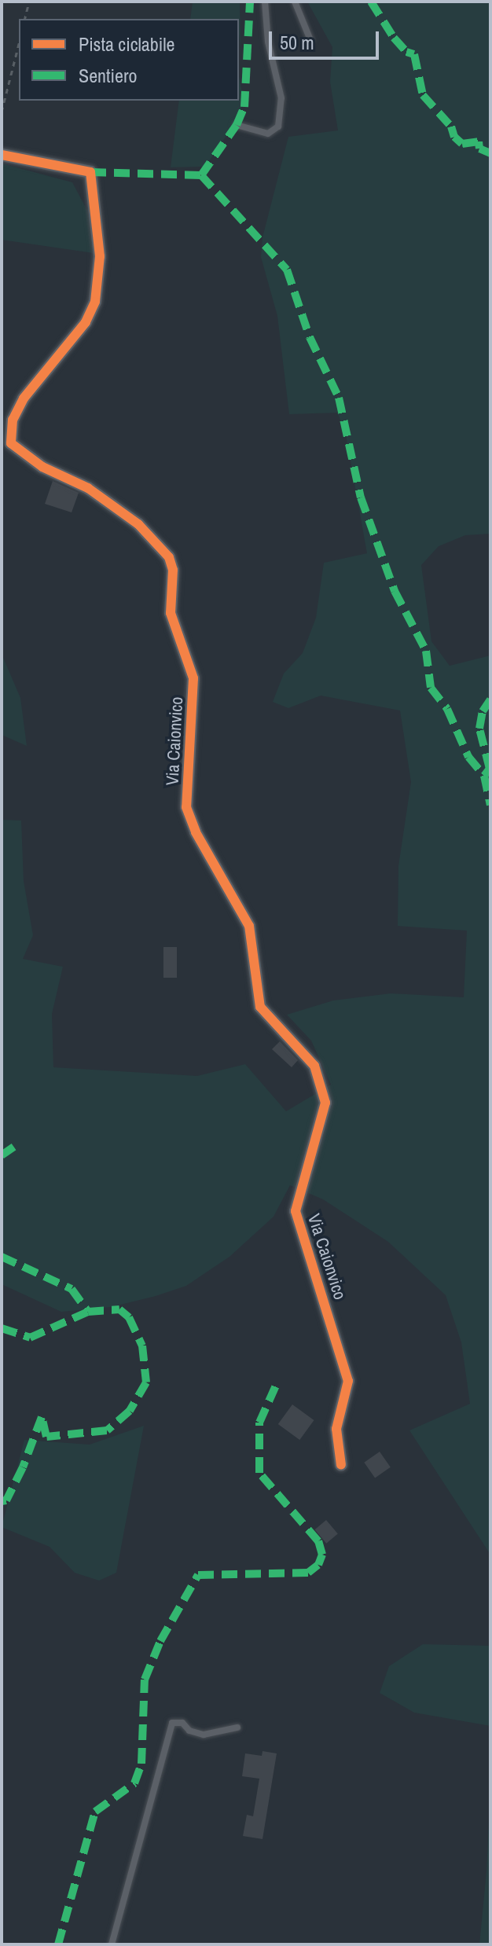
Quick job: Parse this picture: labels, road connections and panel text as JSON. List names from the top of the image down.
{
  "streets": {
    "street": ["Via Caionvico"]
  },
  "legend": ["Pista ciclabile", "Sentiero"],
  "scale_bar": "50 m"
}
